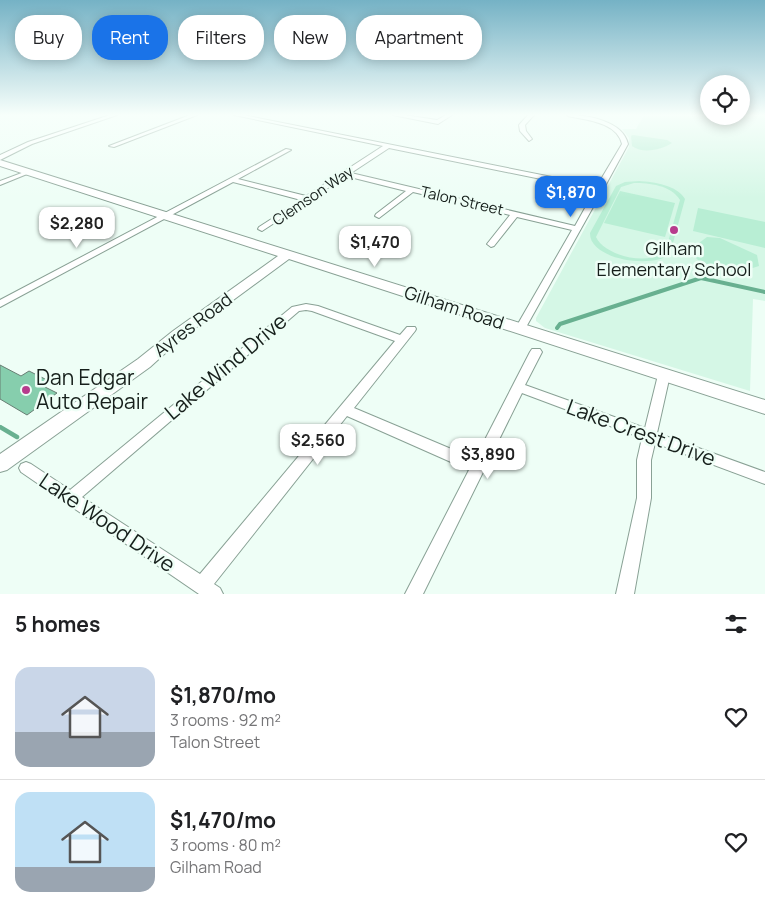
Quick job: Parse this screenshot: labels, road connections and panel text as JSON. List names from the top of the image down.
{
  "streets": {
    "street": [
      "Clemson Way",
      "Talon Street",
      "Gilham Road",
      "Ayres Road",
      "Lake Wind Drive",
      "Lake Crest Drive",
      "Lake Wood Drive"
    ]
  },
  "crossings": [
    ["Clemson Way", "Talon Street"],
    ["Gilham Road", "Ayres Road"],
    ["Lake Wind Drive", "Lake Wood Drive"]
  ],
  "places": ["Gilham Elementary School", "Dan Edgar Auto Repair"],
  "page": {
    "chip": [
      "Buy",
      "Rent",
      "Filters",
      "New",
      "Apartment"
    ],
    "price": [
      "$1,870",
      "$2,280",
      "$1,470",
      "$2,560",
      "$3,890"
    ],
    "heading": "5 homes",
    "list": [
      {
        "name": "$1,870/mo",
        "note": "3 rooms · 92 m² · Talon Street"
      },
      {
        "name": "$1,470/mo",
        "note": "3 rooms · 80 m² · Gilham Road"
      }
    ]
  }
}
